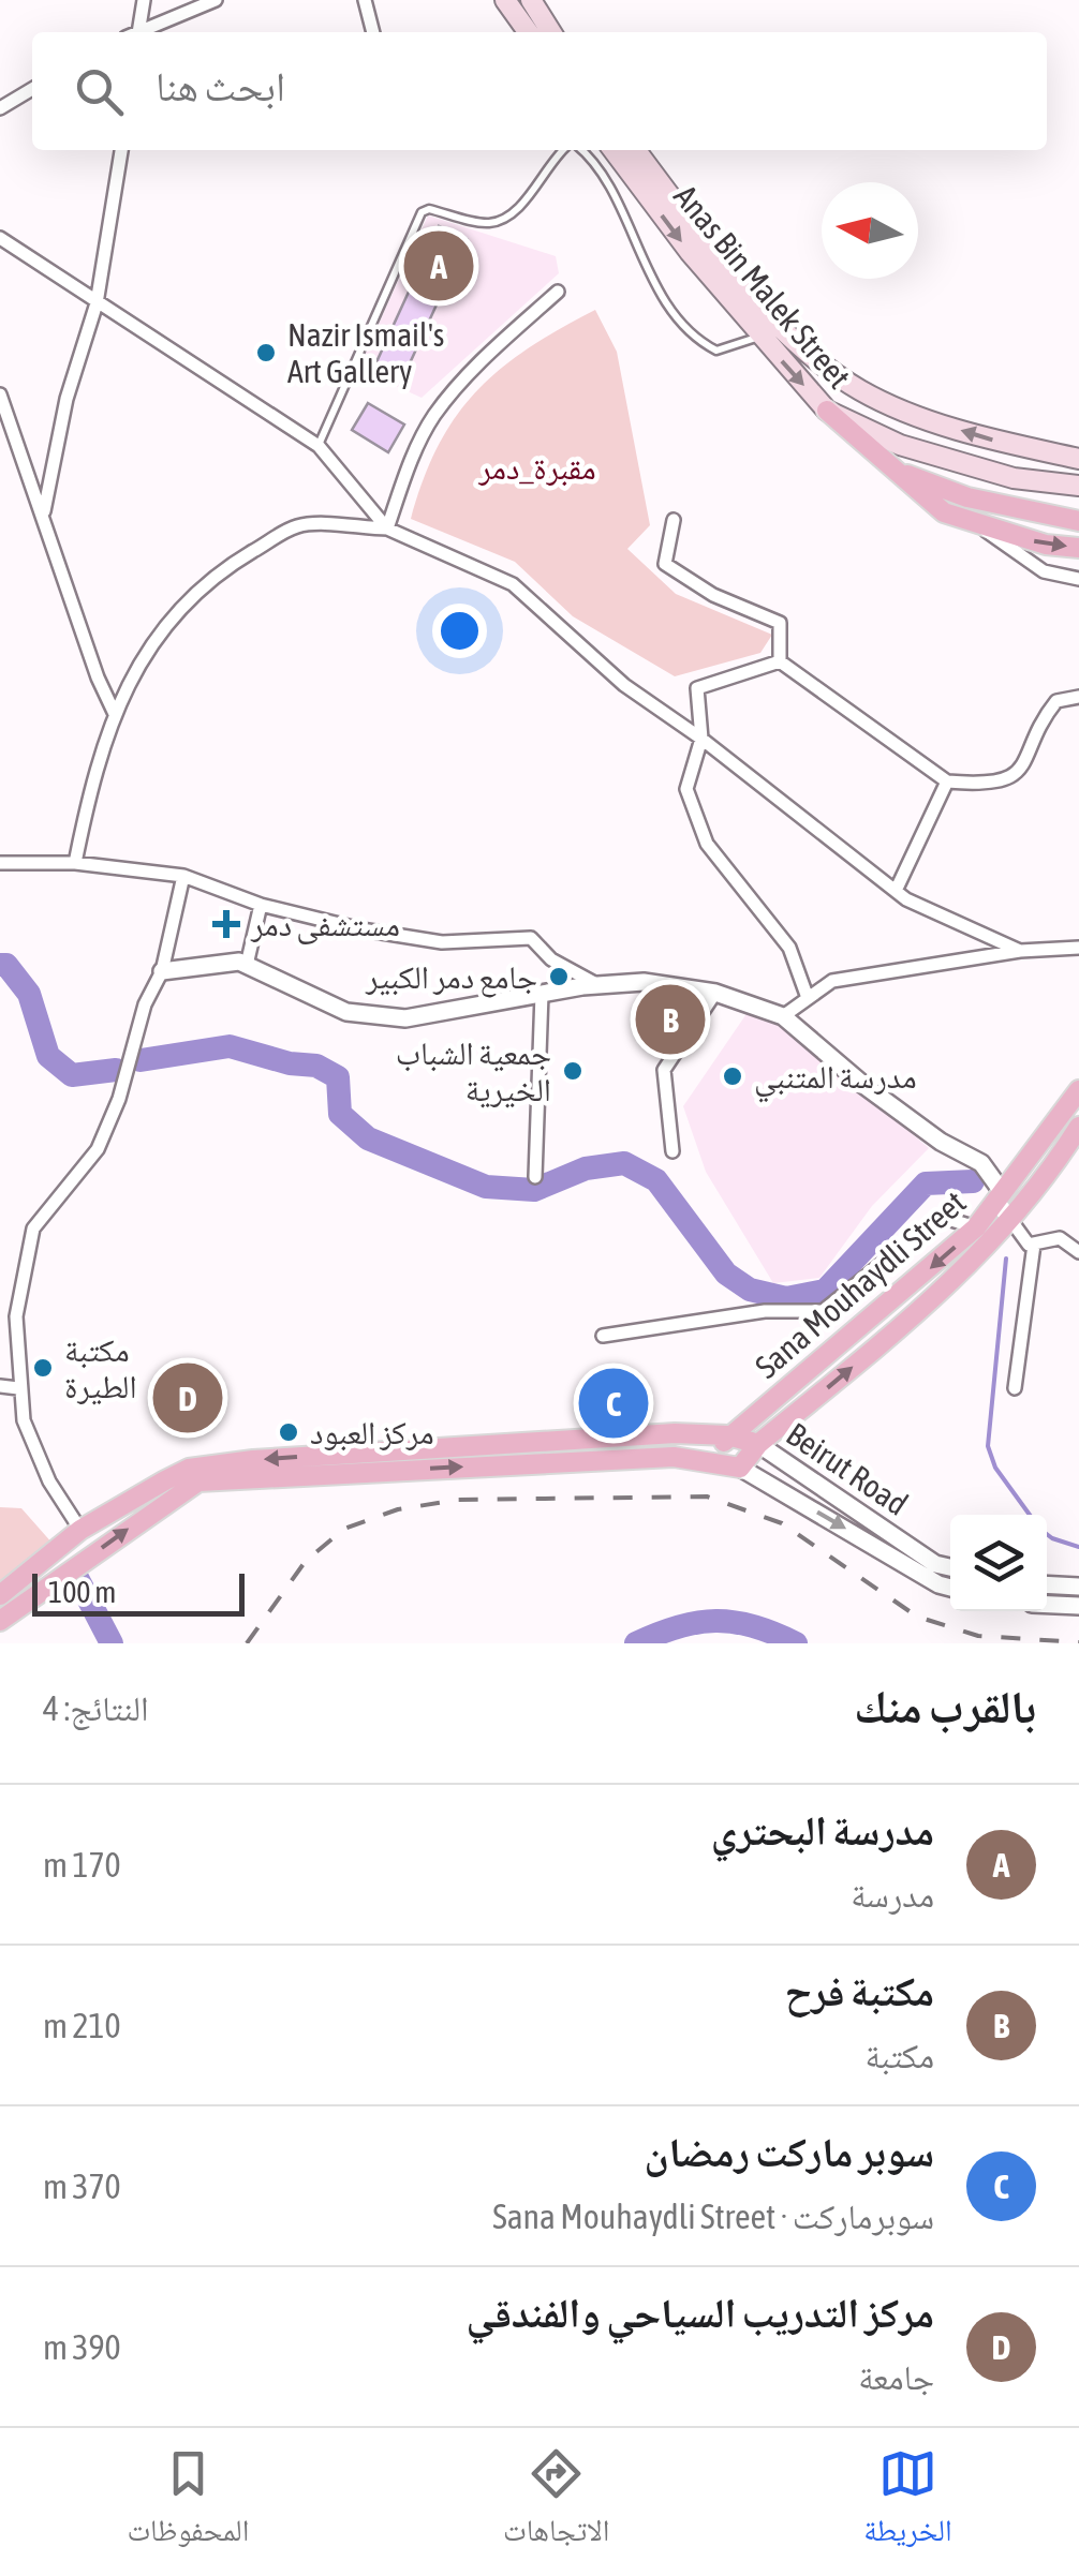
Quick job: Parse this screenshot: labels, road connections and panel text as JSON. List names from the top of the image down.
{
  "streets": {
    "main road": ["Anas Bin Malek Street", "Sana Mouhaydli Street"],
    "street": ["Beirut Road"]
  },
  "parks": ["مقبرة_دمر"],
  "places": {
    "other": [
      "Nazir Ismail's Art Gallery",
      "جامع دمر الكبير",
      "جمعية الشباب الخيرية",
      "مدرسة المتنبي",
      "مكتبة الطيرة",
      "مركز العبود"
    ],
    "health": ["مستشفى دمر"]
  },
  "scale_bar": "100 m",
  "north": "left",
  "page": {
    "search": "ابحث هنا",
    "pins": [
      "A",
      "B",
      "D",
      "C"
    ],
    "scale": "100 m",
    "heading": ["بالقرب منك", "النتائج: 4"],
    "list": [
      {
        "mark": "A",
        "name": "مدرسة البحتري",
        "note": "مدرسة",
        "value": "170 m"
      },
      {
        "mark": "B",
        "name": "مكتبة فرح",
        "note": "مكتبة",
        "value": "210 m"
      },
      {
        "mark": "C",
        "name": "سوبر ماركت رمضان",
        "note": "سوبرماركت · Sana Mouhaydli Street",
        "value": "370 m"
      },
      {
        "mark": "D",
        "name": "مركز التدريب السياحي والفندقي",
        "note": "جامعة",
        "value": "390 m"
      }
    ],
    "nav": ["الخريطة", "الاتجاهات", "المحفوظات"]
  }
}
